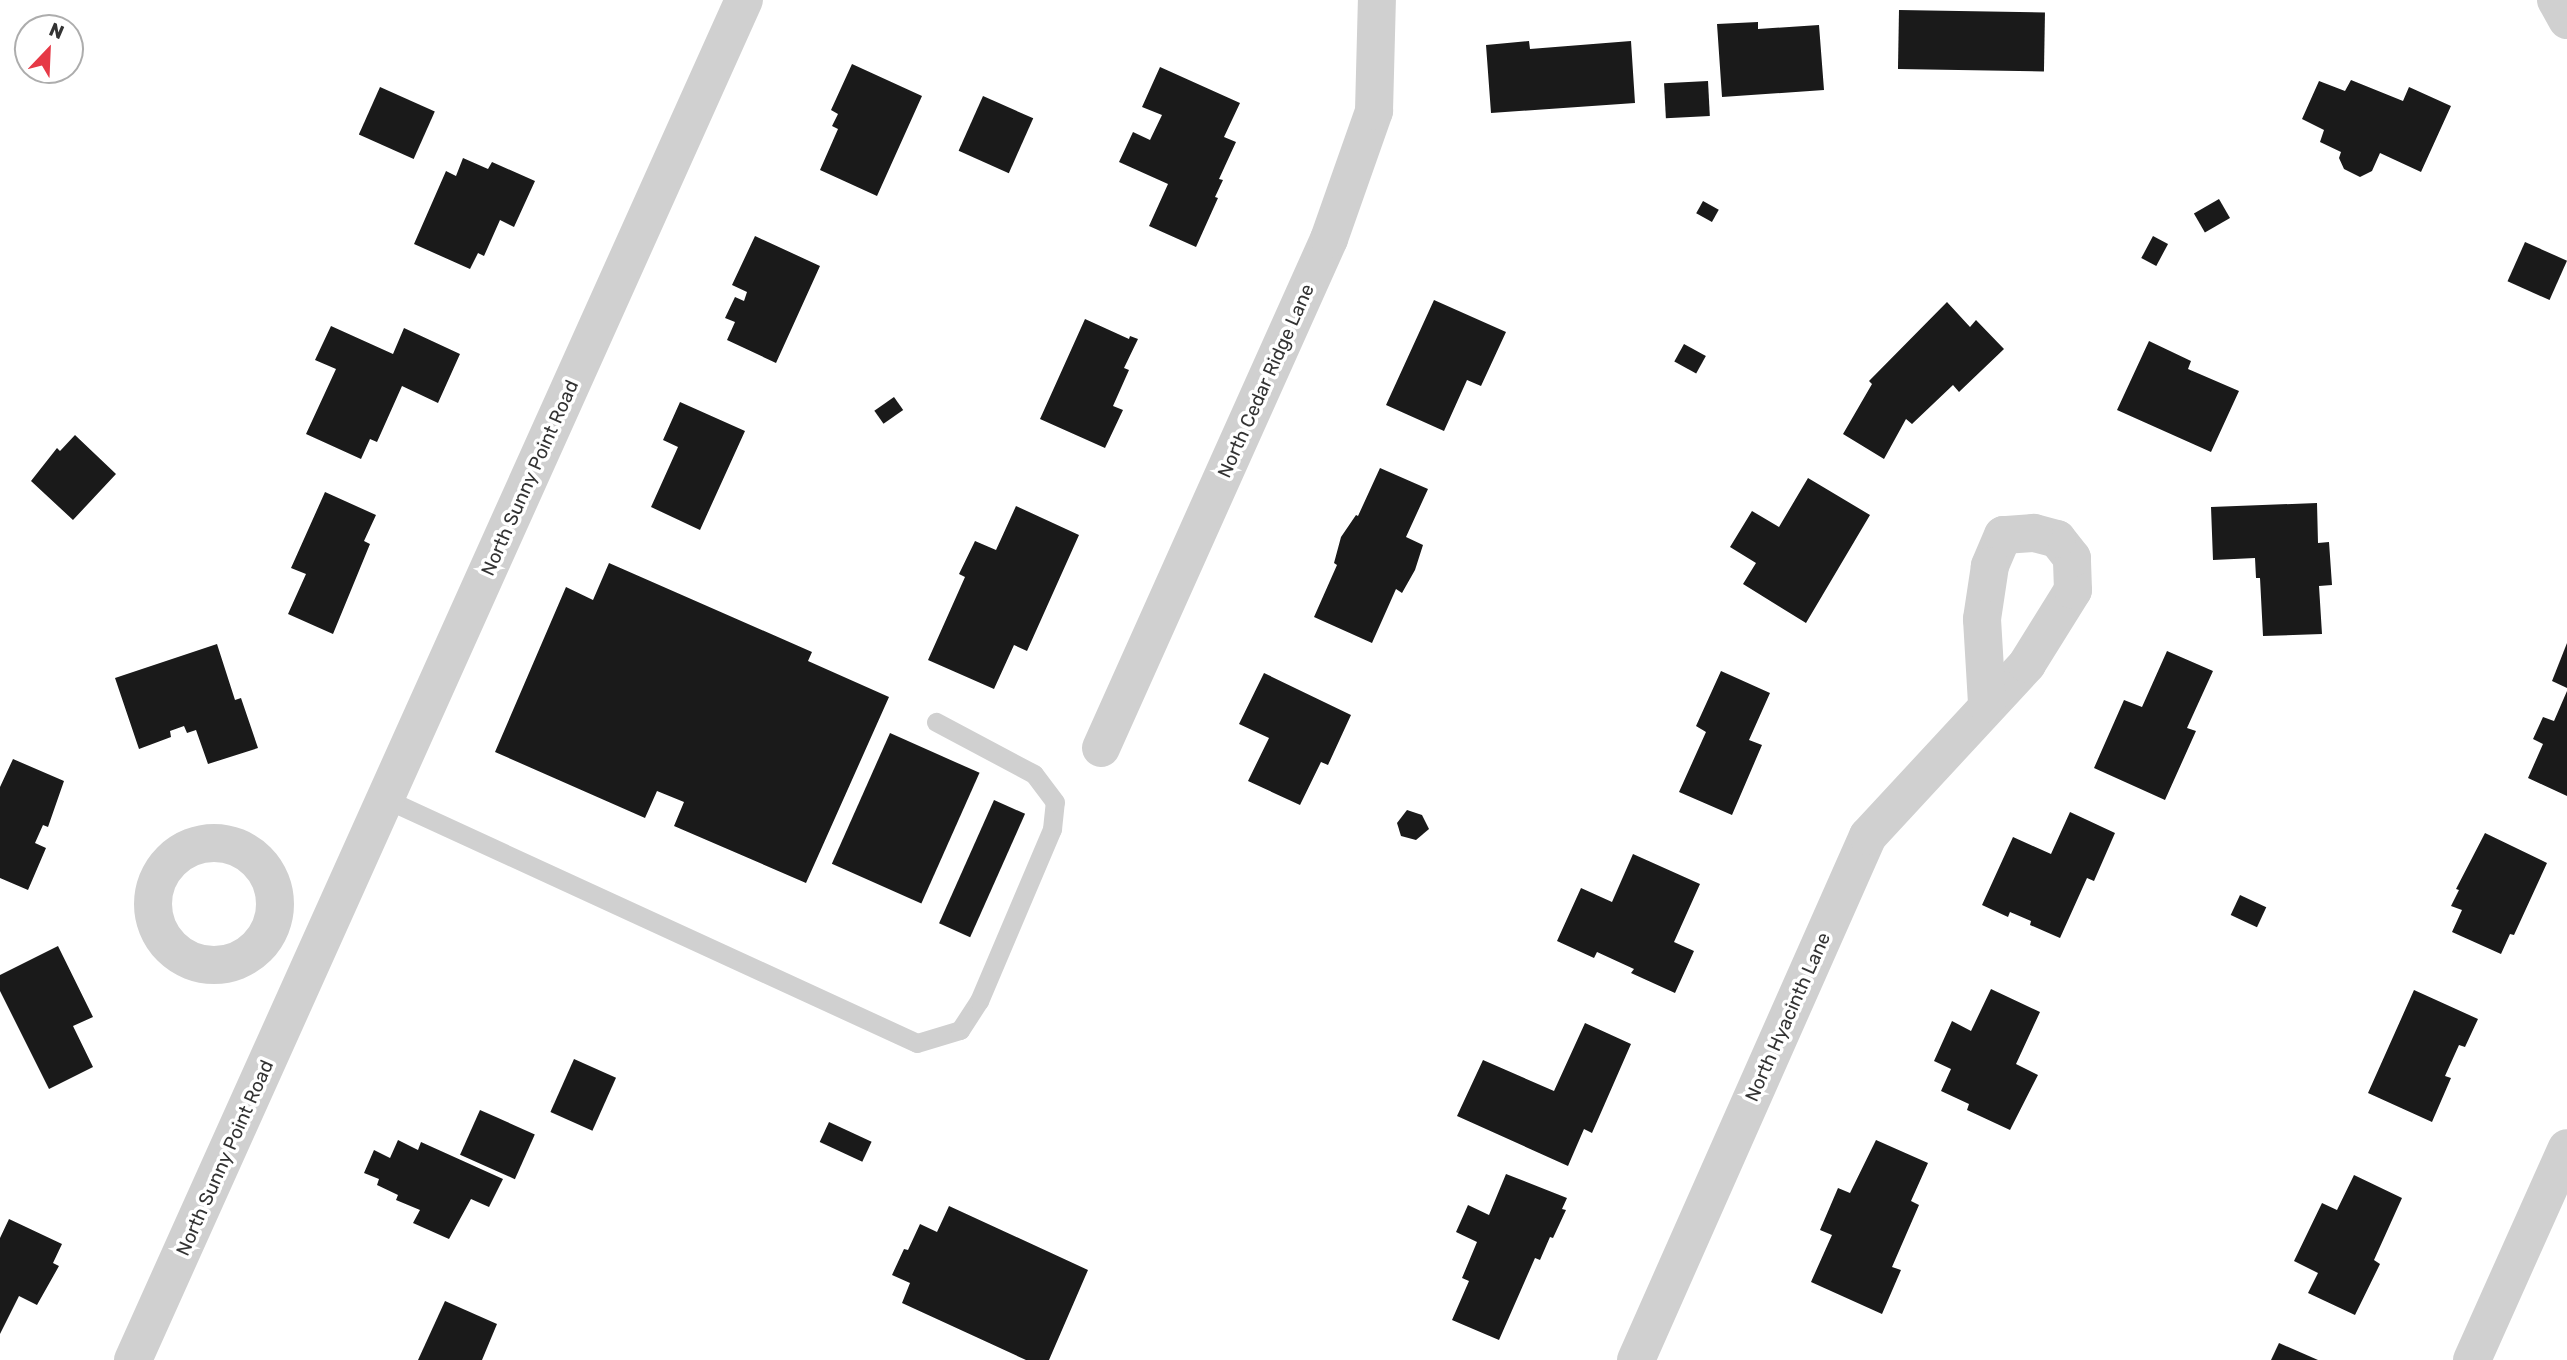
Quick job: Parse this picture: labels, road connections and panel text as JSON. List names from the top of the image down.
{
  "streets": {
    "street": ["North Cedar Ridge Lane", "North Sunny Point Road", "North Hyacinth Lane"]
  },
  "north": "top right"
}
